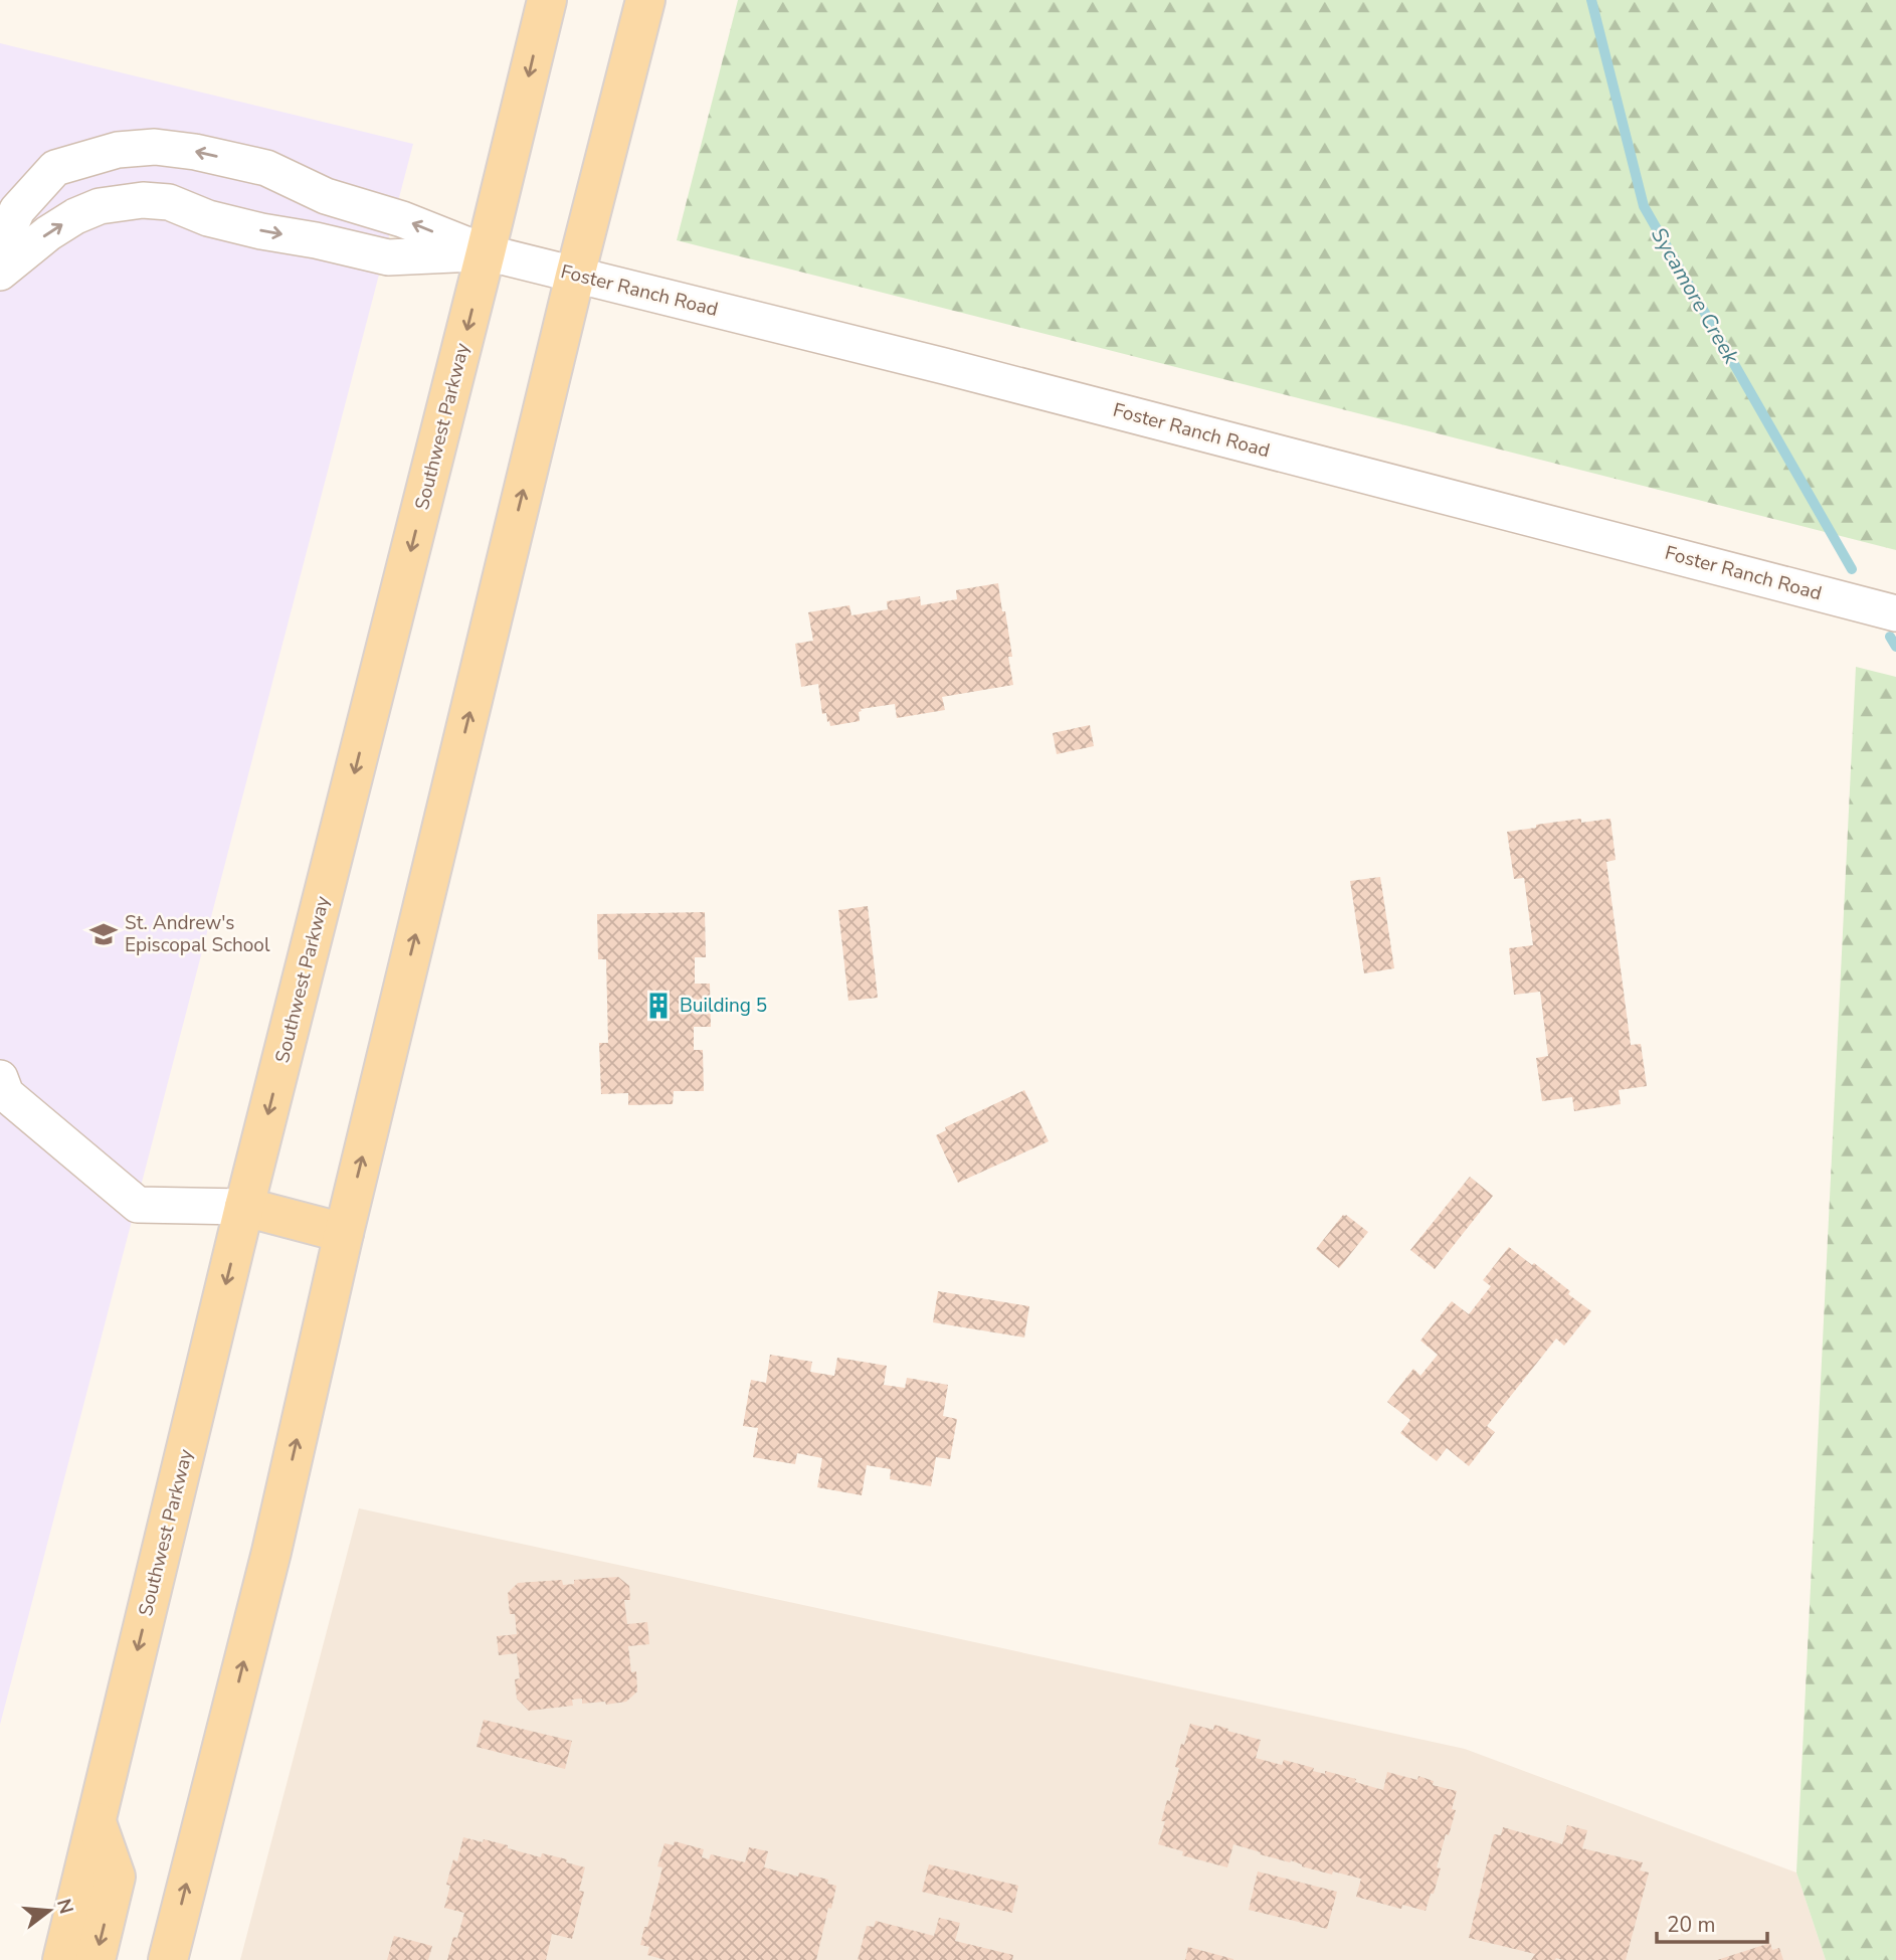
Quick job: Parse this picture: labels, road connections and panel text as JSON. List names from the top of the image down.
{
  "streets": {
    "main road": ["Southwest Parkway"],
    "street": ["Foster Ranch Road"]
  },
  "crossings": [
    ["Foster Ranch Road", "Southwest Parkway"]
  ],
  "water": ["Sycamore Creek"],
  "places": {
    "school or university": ["St. Andrew's Episcopal School"],
    "building": ["Building 5"]
  },
  "scale_bar": "20 m",
  "north": "right"
}
